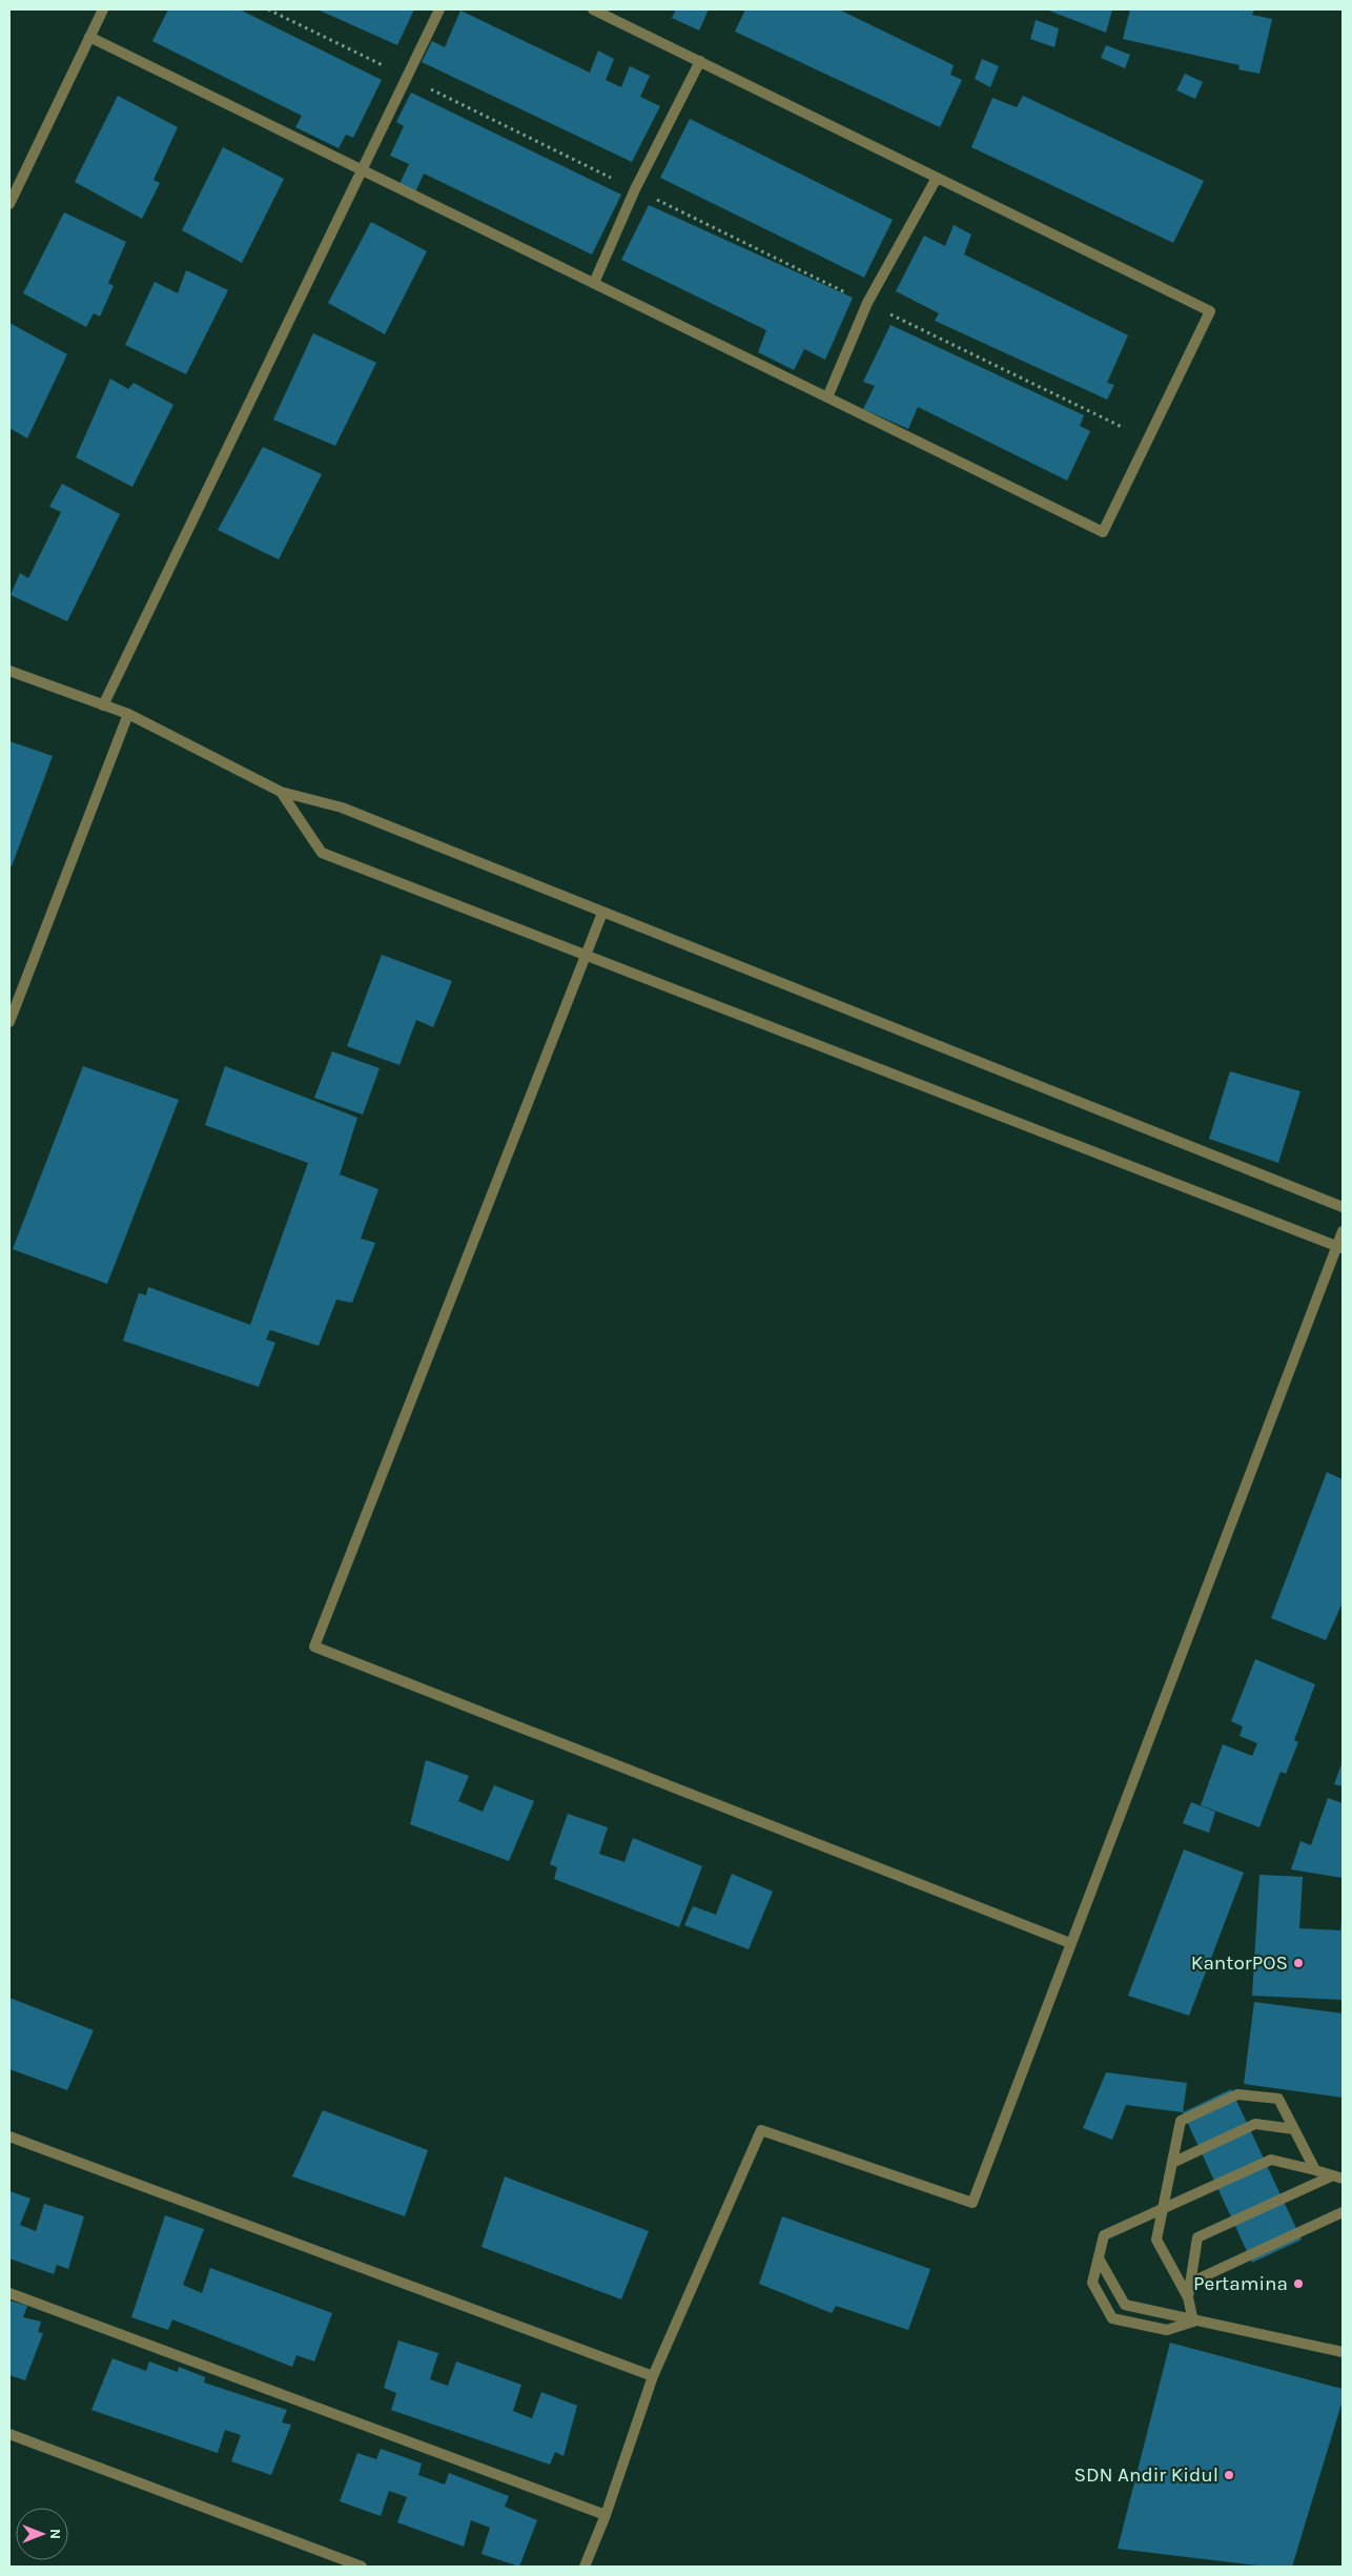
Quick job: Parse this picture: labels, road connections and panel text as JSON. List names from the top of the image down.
{
  "places": ["KantorPOS", "Pertamina", "SDN Andir Kidul"],
  "north": "right"
}
